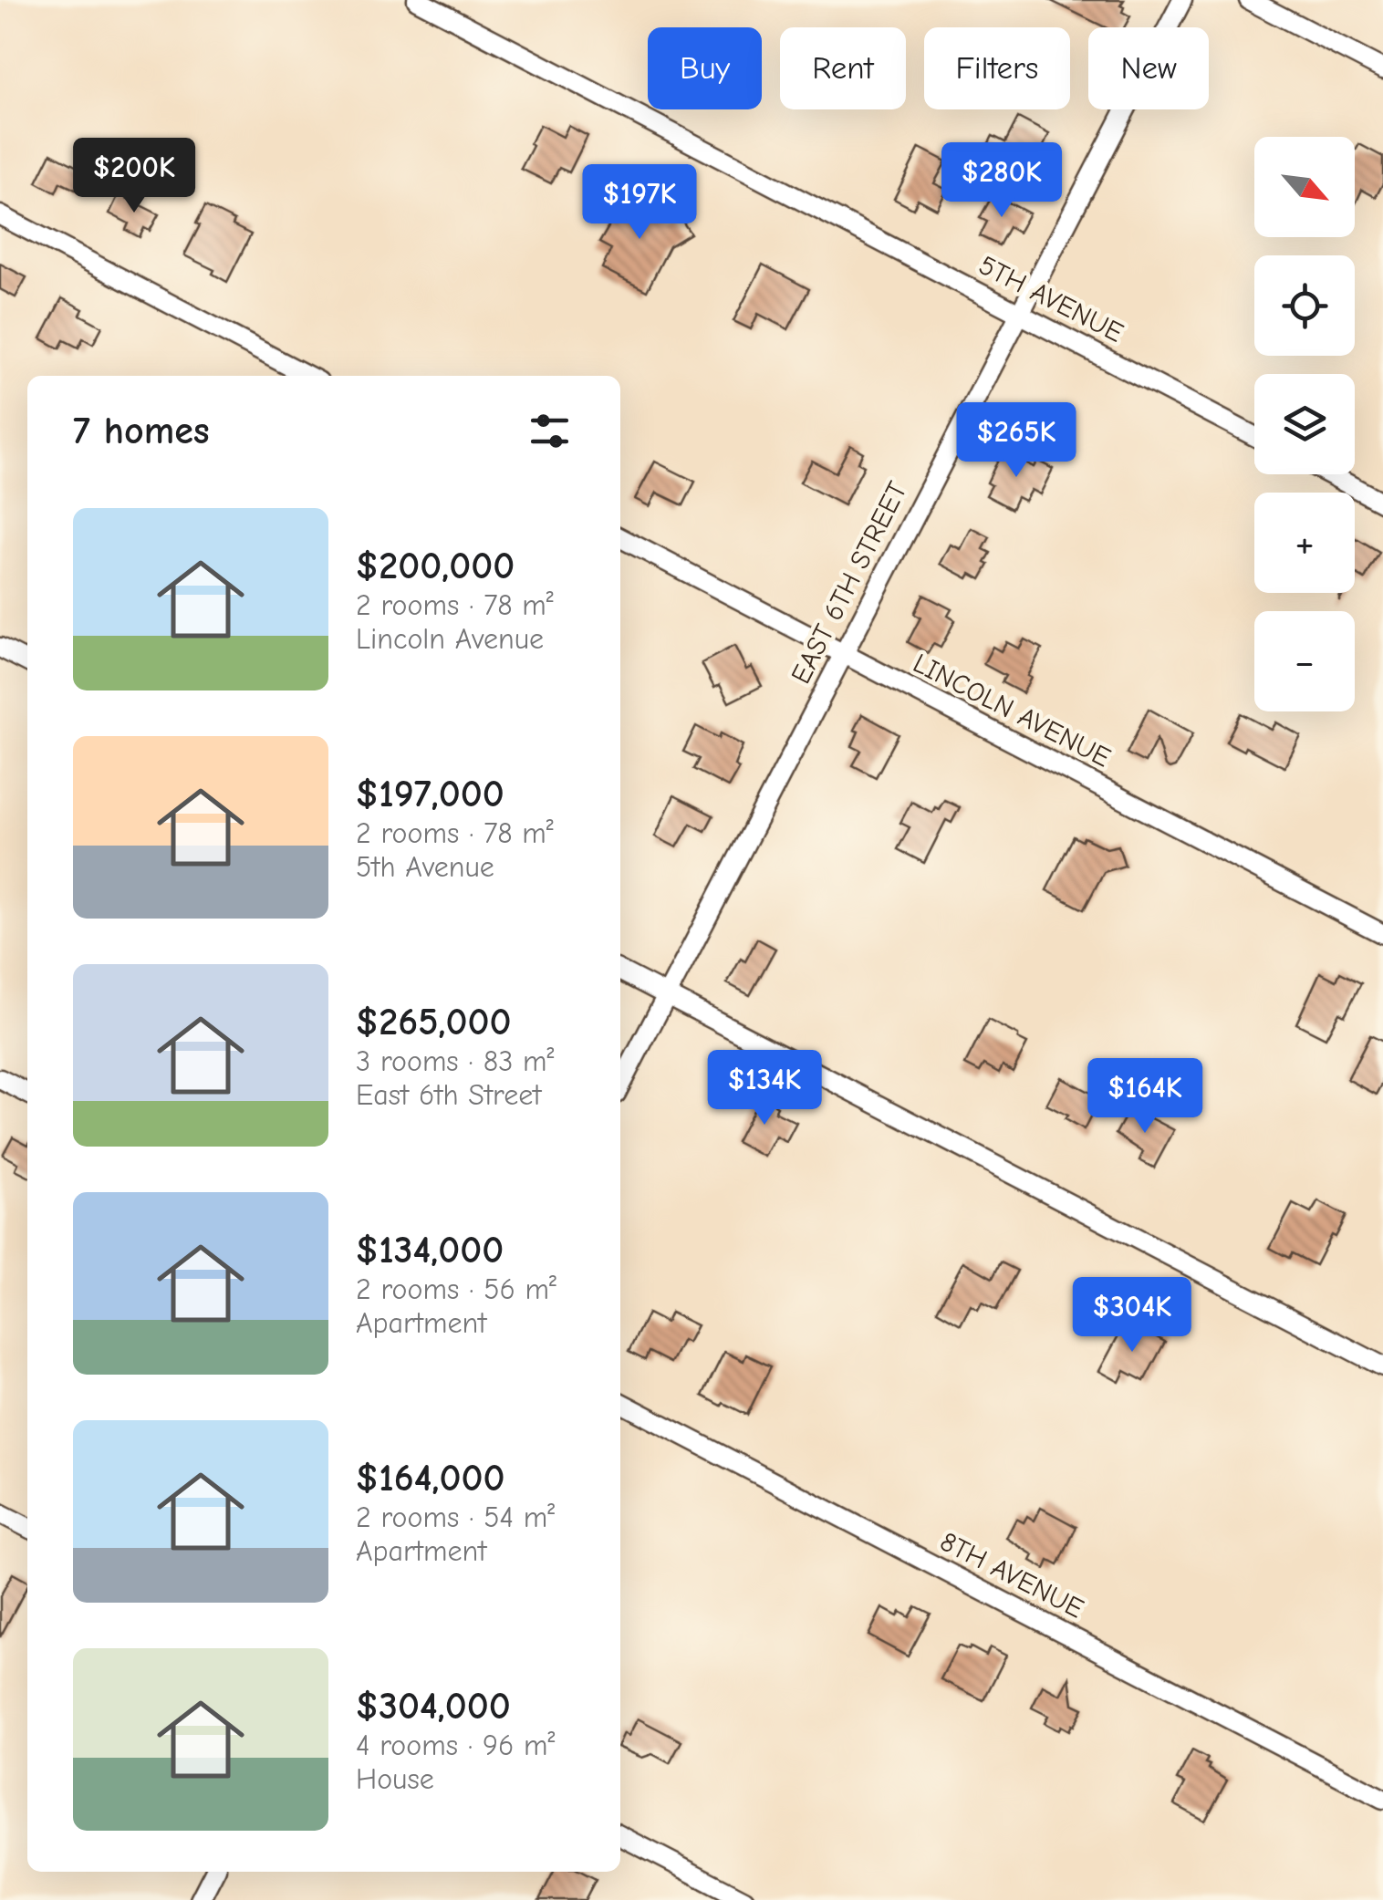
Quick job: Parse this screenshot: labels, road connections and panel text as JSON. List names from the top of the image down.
{
  "streets": {
    "street": [
      "5TH AVENUE",
      "EAST 6TH STREET",
      "LINCOLN AVENUE",
      "8TH AVENUE"
    ]
  },
  "crossings": [
    ["5TH AVENUE", "EAST 6TH STREET"],
    ["EAST 6TH STREET", "LINCOLN AVENUE"]
  ],
  "north": "bottom right",
  "page": {
    "chip": [
      "Buy",
      "Rent",
      "Filters",
      "New"
    ],
    "map_buttons": ["+", "−"],
    "price": [
      "$200K",
      "$280K",
      "$197K",
      "$265K",
      "$134K",
      "$164K",
      "$304K"
    ],
    "heading": "7 homes",
    "list": [
      {
        "name": "$200,000",
        "note": "2 rooms · 78 m² · Lincoln Avenue"
      },
      {
        "name": "$197,000",
        "note": "2 rooms · 78 m² · 5th Avenue"
      },
      {
        "name": "$265,000",
        "note": "3 rooms · 83 m² · East 6th Street"
      },
      {
        "name": "$134,000",
        "note": "2 rooms · 56 m² · Apartment"
      },
      {
        "name": "$164,000",
        "note": "2 rooms · 54 m² · Apartment"
      },
      {
        "name": "$304,000",
        "note": "4 rooms · 96 m² · House"
      }
    ]
  }
}
